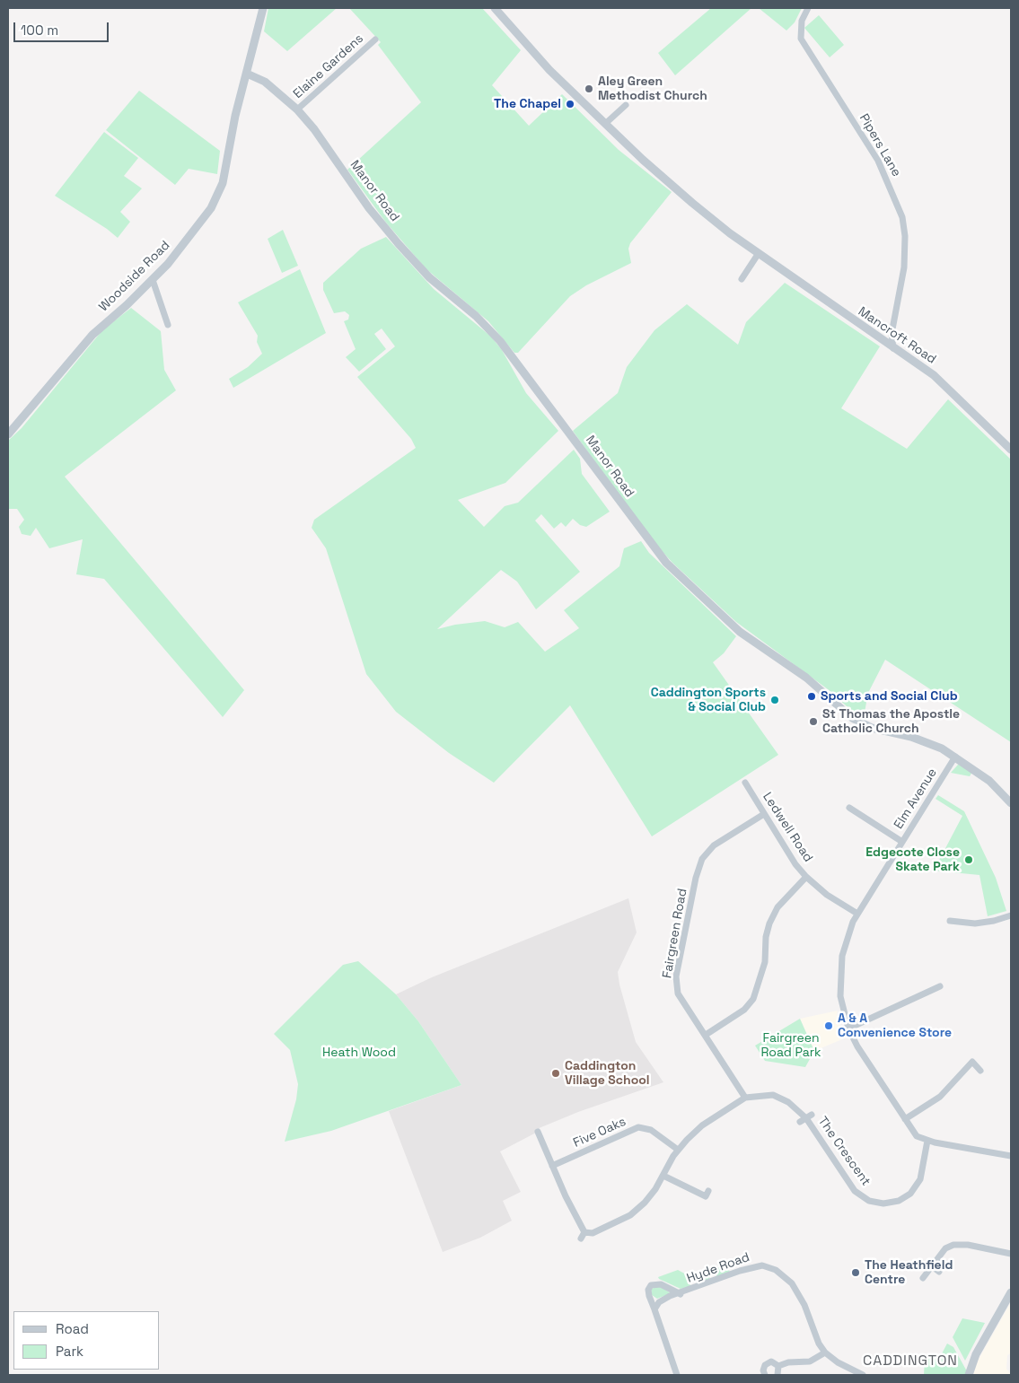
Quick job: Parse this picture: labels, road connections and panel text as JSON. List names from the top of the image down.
{
  "streets": {
    "street": [
      "Elaine Gardens",
      "Pipers Lane",
      "Manor Road",
      "Woodside Road",
      "Mancroft Road",
      "Elm Avenue",
      "Ledwell Road",
      "Fairgreen Road",
      "Five Oaks",
      "The Crescent",
      "Hyde Road"
    ]
  },
  "crossings": [
    ["Elaine Gardens", "Manor Road"],
    ["Pipers Lane", "Mancroft Road"],
    ["Manor Road", "Woodside Road"],
    ["Manor Road", "Elm Avenue"],
    ["Elm Avenue", "Ledwell Road"],
    ["Elm Avenue", "The Crescent"],
    ["Ledwell Road", "Fairgreen Road"],
    ["Fairgreen Road", "The Crescent"],
    ["Five Oaks", "The Crescent"]
  ],
  "districts": ["CADDINGTON"],
  "parks": ["Fairgreen Road Park", "Heath Wood"],
  "places": [
    "Aley Green Methodist Church",
    "The Chapel",
    "Sports and Social Club",
    "Caddington Sports & Social Club",
    "St Thomas the Apostle Catholic Church",
    "Edgecote Close Skate Park",
    "A & A Convenience Store",
    "Caddington Village School",
    "The Heathfield Centre"
  ],
  "legend": ["Road", "Park"],
  "scale_bar": "100 m"
}
